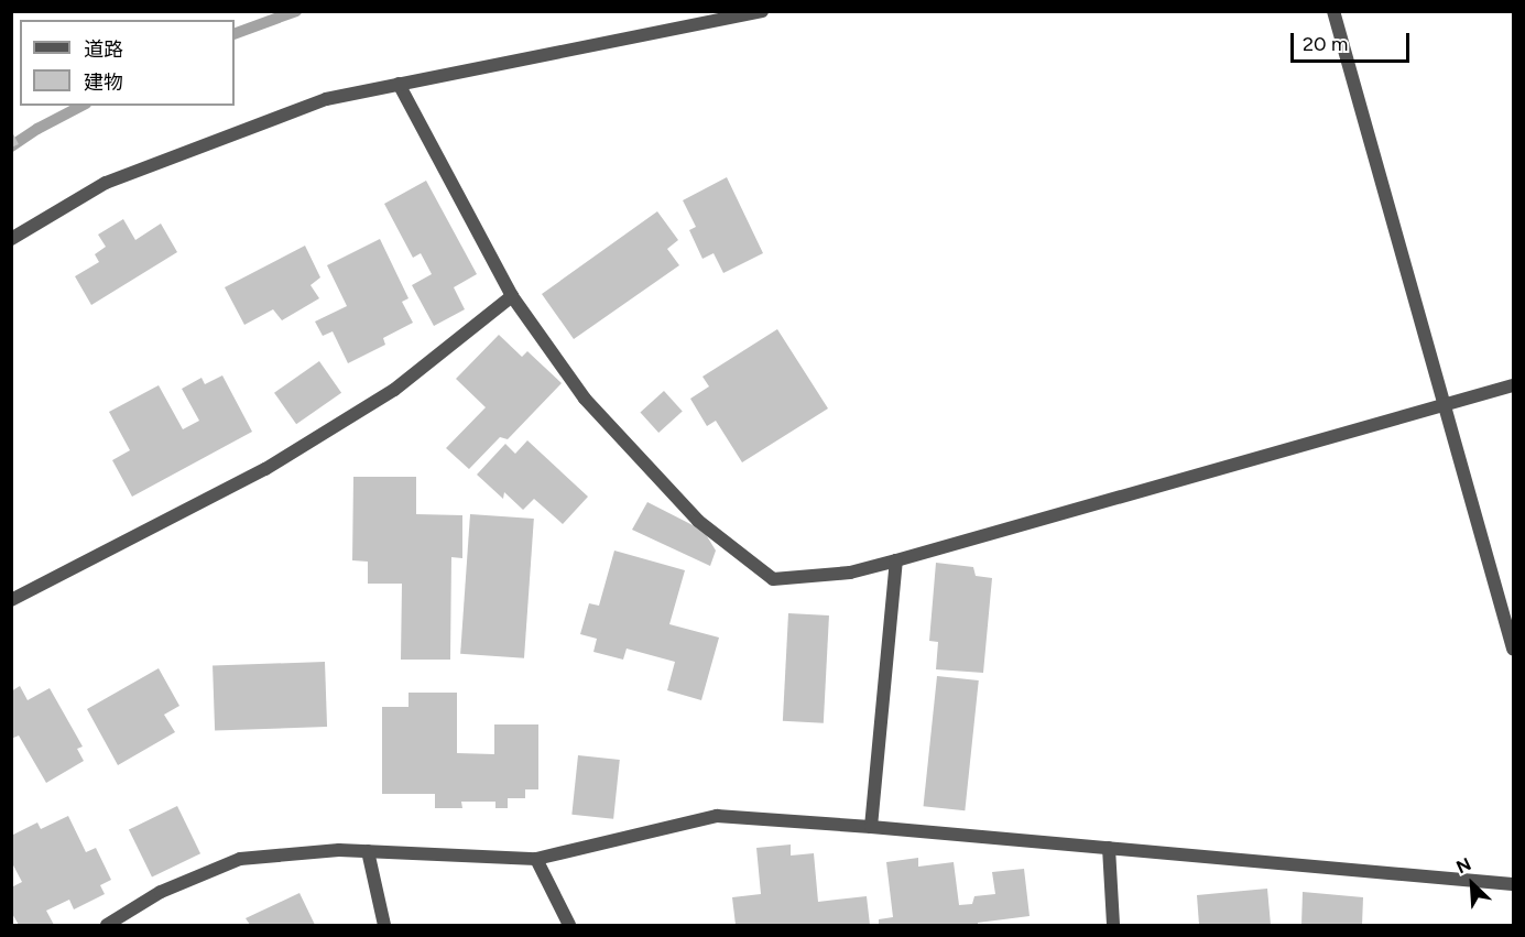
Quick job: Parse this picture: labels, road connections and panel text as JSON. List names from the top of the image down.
{
  "legend": ["道路", "建物"],
  "scale_bar": "20 m",
  "north": "top left"
}
